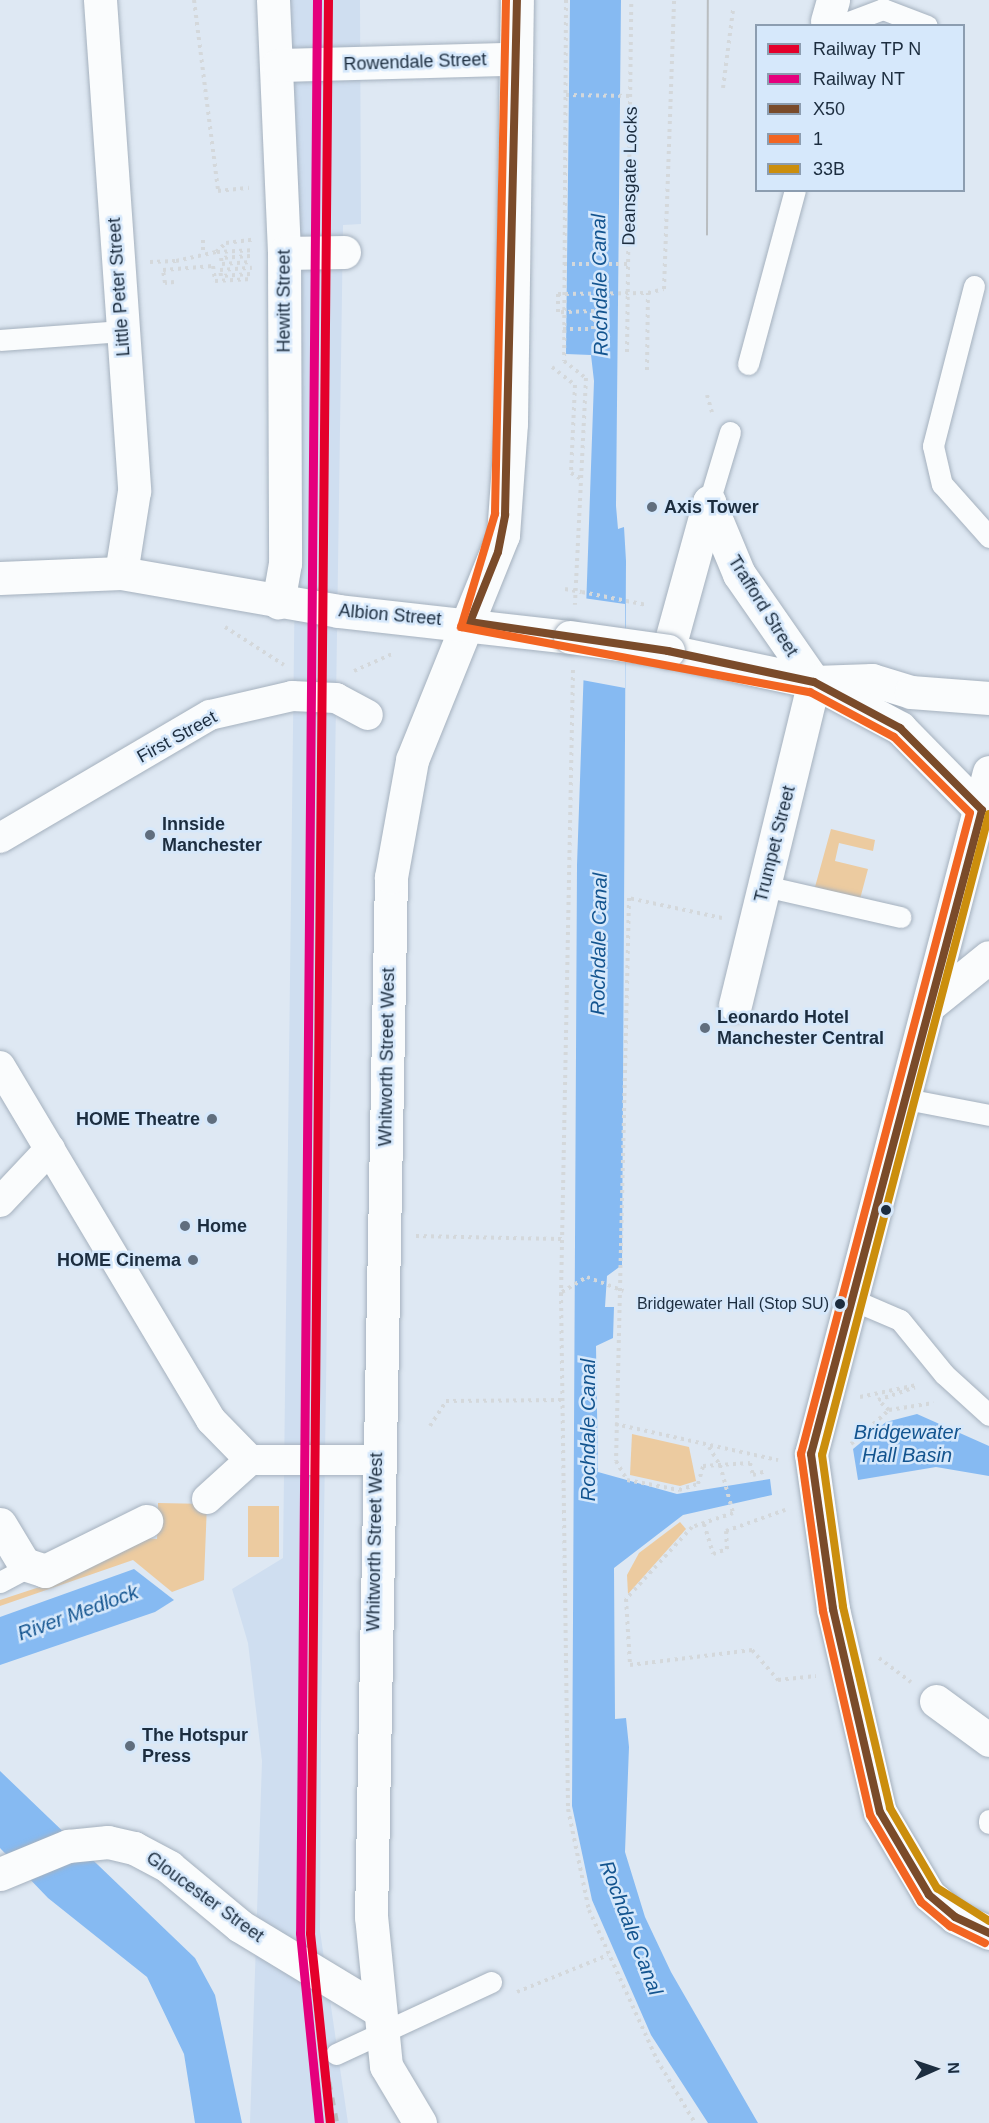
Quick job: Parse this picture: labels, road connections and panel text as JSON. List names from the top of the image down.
{
  "streets": {
    "street": [
      "Rowendale Street",
      "Little Peter Street",
      "Hewitt Street",
      "Trafford Street",
      "Albion Street",
      "First Street",
      "Trumpet Street",
      "Whitworth Street West",
      "Gloucester Street"
    ],
    "path": ["Deansgate Locks"]
  },
  "crossings": [
    ["Rowendale Street", "Hewitt Street"],
    ["Rowendale Street", "Whitworth Street West"],
    ["Little Peter Street", "Albion Street"],
    ["Hewitt Street", "Albion Street"],
    ["Trafford Street", "Albion Street"],
    ["Trafford Street", "Trumpet Street"],
    ["Albion Street", "Trumpet Street"],
    ["Albion Street", "Whitworth Street West"],
    ["Whitworth Street West", "Gloucester Street"]
  ],
  "water": ["Rochdale Canal", "Bridgewater Hall Basin", "River Medlock"],
  "places": [
    "Axis Tower",
    "Innside Manchester",
    "Leonardo Hotel Manchester Central",
    "HOME Theatre",
    "Home",
    "HOME Cinema",
    "Bridgewater Hall (Stop SU)",
    "The Hotspur Press"
  ],
  "lines": [
    "rail line NT",
    "transit line X50",
    "transit line 1",
    "transit line 33B"
  ],
  "legend": [
    "Railway TP N",
    "Railway NT",
    "X50",
    "1",
    "33B"
  ],
  "north": "right"
}
